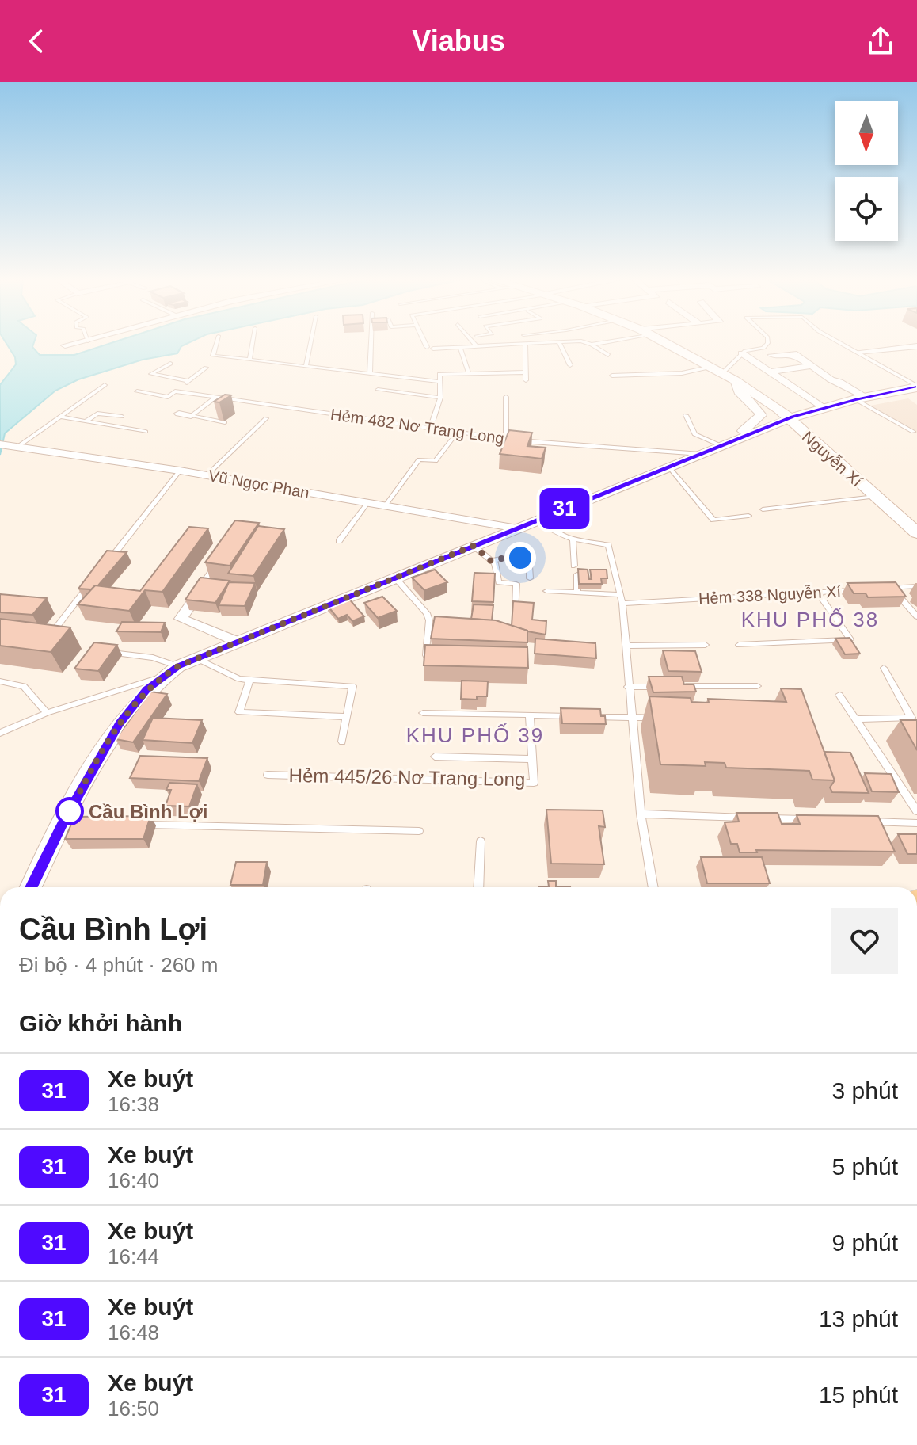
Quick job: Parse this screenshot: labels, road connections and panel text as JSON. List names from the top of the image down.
{
  "streets": {
    "main road": ["Nguyễn Xí"],
    "street": ["Vũ Ngọc Phan"],
    "lane": ["Hẻm 482 Nơ Trang Long", "Hẻm 338 Nguyễn Xí", "Hẻm 445/26 Nơ Trang Long"]
  },
  "districts": ["KHU PHỐ 38", "KHU PHỐ 39"],
  "places": ["Cầu Bình Lợi"],
  "lines": ["bus line 31"],
  "north": "bottom",
  "page": {
    "header": "Viabus",
    "on_map": "31",
    "heading": [
      ["Cầu Bình Lợi", "Đi bộ · 4 phút · 260 m"],
      "Giờ khởi hành"
    ],
    "list": [
      {
        "mark": "31",
        "name": "Xe buýt",
        "note": "16:38",
        "value": "3 phút"
      },
      {
        "mark": "31",
        "name": "Xe buýt",
        "note": "16:40",
        "value": "5 phút"
      },
      {
        "mark": "31",
        "name": "Xe buýt",
        "note": "16:44",
        "value": "9 phút"
      },
      {
        "mark": "31",
        "name": "Xe buýt",
        "note": "16:48",
        "value": "13 phút"
      },
      {
        "mark": "31",
        "name": "Xe buýt",
        "note": "16:50",
        "value": "15 phút"
      }
    ]
  }
}
